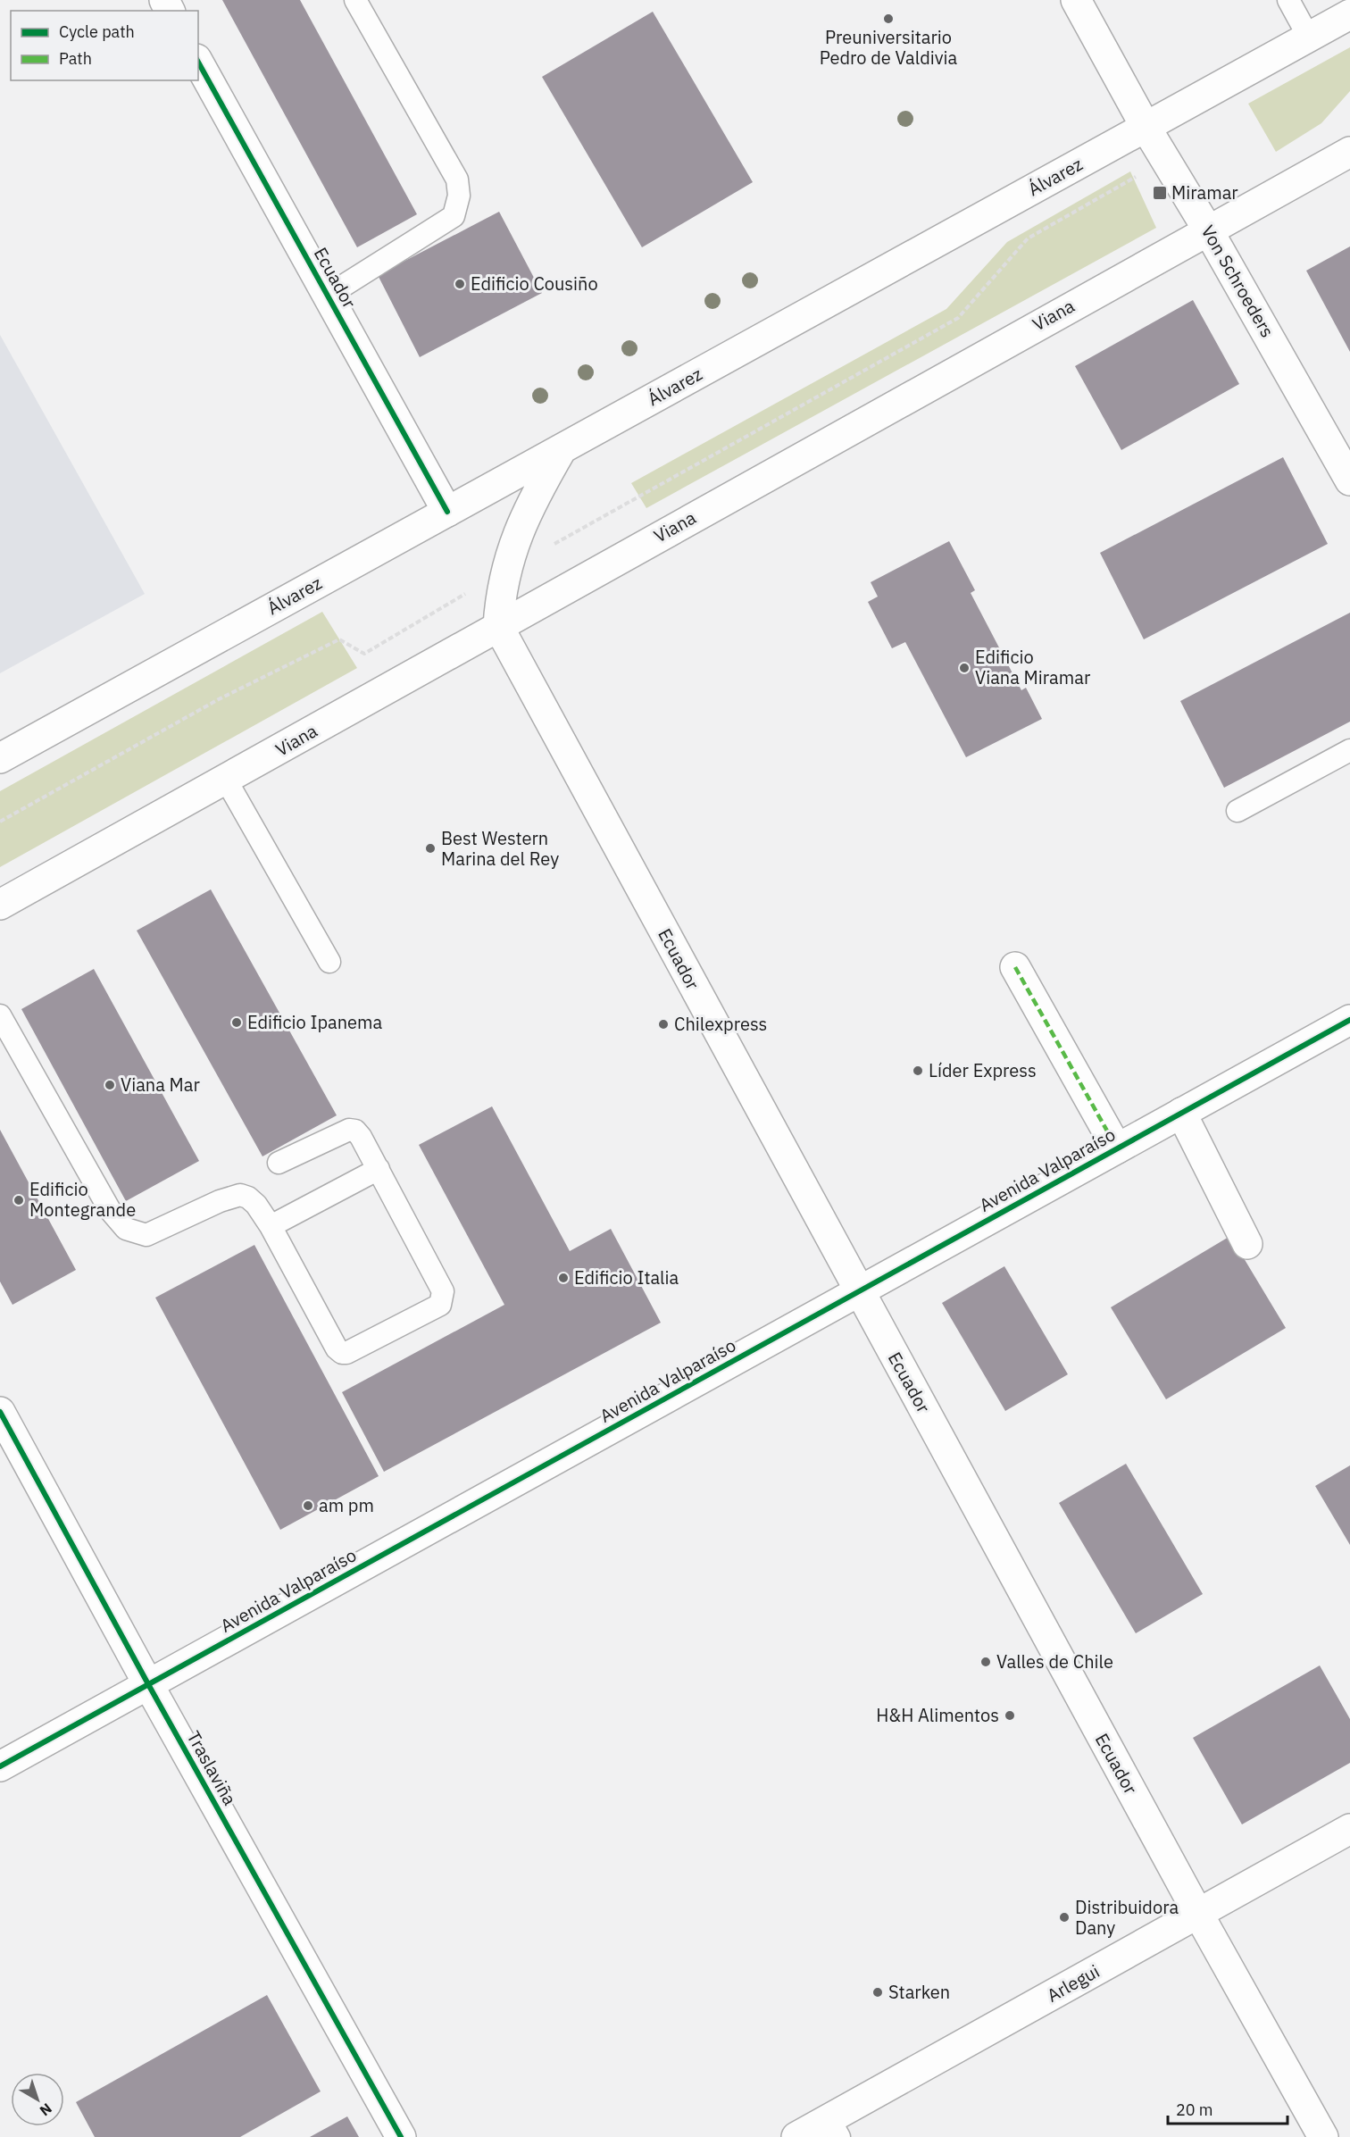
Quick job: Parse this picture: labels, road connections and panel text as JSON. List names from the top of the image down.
{
  "streets": {
    "main road": [
      "Álvarez",
      "Ecuador",
      "Von Schroeders",
      "Viana",
      "Avenida Valparaíso",
      "Traslaviña",
      "Arlegui"
    ]
  },
  "crossings": [
    ["Álvarez", "Ecuador"],
    ["Álvarez", "Von Schroeders"],
    ["Ecuador", "Viana"],
    ["Ecuador", "Avenida Valparaíso"],
    ["Ecuador", "Arlegui"],
    ["Von Schroeders", "Viana"],
    ["Avenida Valparaíso", "Traslaviña"]
  ],
  "places": {
    "other": [
      "Preuniversitario Pedro de Valdivia",
      "Edificio Cousiño",
      "Edificio Viana Miramar",
      "Best Western Marina del Rey",
      "Edificio Ipanema",
      "Chilexpress",
      "Líder Express",
      "Viana Mar",
      "Edificio Montegrande",
      "Edificio Italia",
      "am pm",
      "Valles de Chile",
      "H&H Alimentos",
      "Distribuidora Dany",
      "Starken"
    ],
    "transit": ["Miramar"]
  },
  "legend": ["Cycle path", "Path"],
  "scale_bar": "20 m",
  "north": "bottom right"
}
